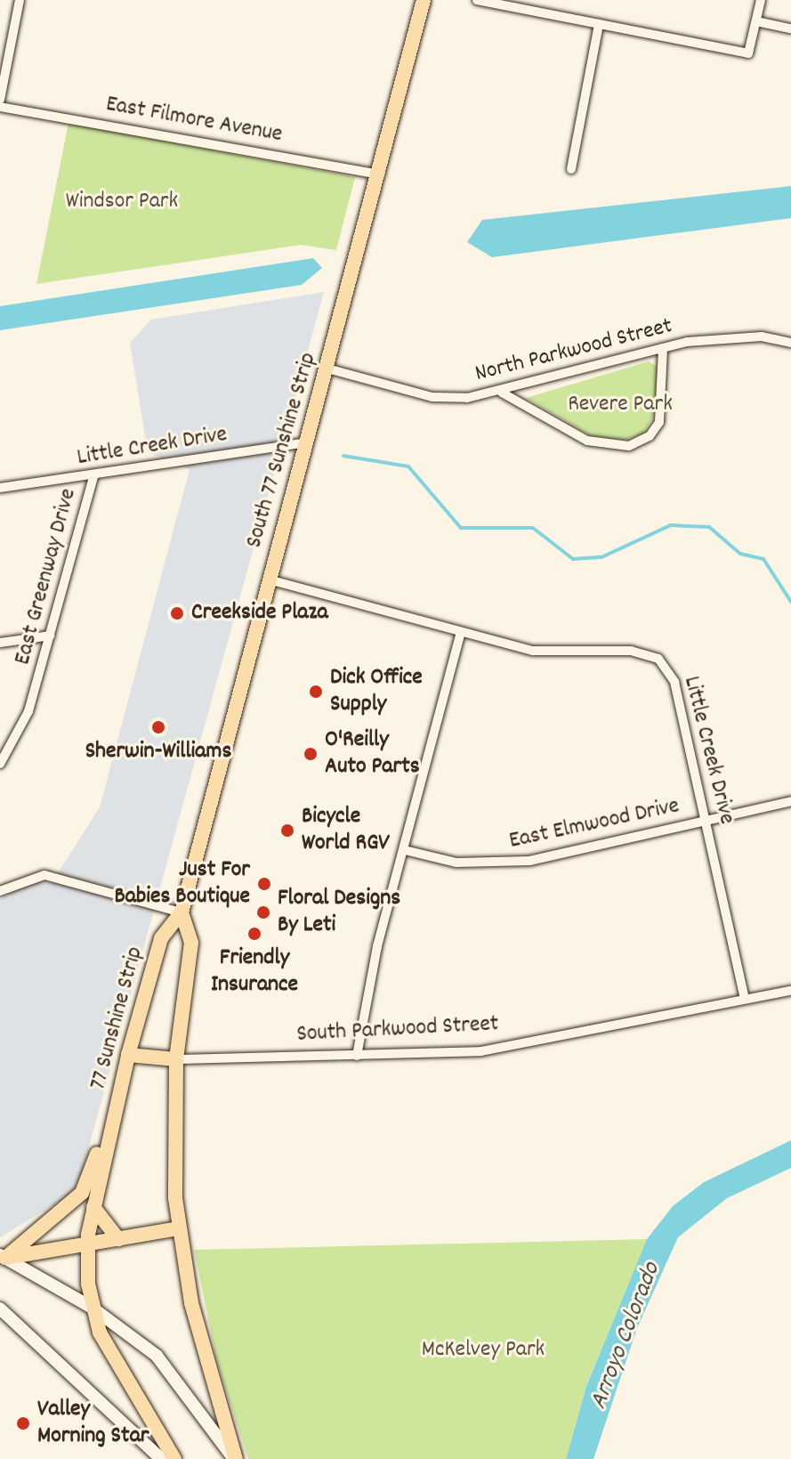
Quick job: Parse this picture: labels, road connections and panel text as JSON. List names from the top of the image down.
{
  "streets": {
    "main road": ["South 77 Sunshine Strip", "77 Sunshine Strip", "South Parkwood Street"],
    "street": [
      "East Filmore Avenue",
      "North Parkwood Street",
      "Little Creek Drive",
      "East Greenway Drive",
      "East Elmwood Drive"
    ]
  },
  "crossings": [
    ["East Filmore Avenue", "South 77 Sunshine Strip"],
    ["North Parkwood Street", "South 77 Sunshine Strip"],
    ["Little Creek Drive", "South 77 Sunshine Strip"],
    ["Little Creek Drive", "East Greenway Drive"],
    ["Little Creek Drive", "East Elmwood Drive"],
    ["Little Creek Drive", "South Parkwood Street"],
    ["South 77 Sunshine Strip", "77 Sunshine Strip"],
    ["77 Sunshine Strip", "South Parkwood Street"]
  ],
  "water": ["Arroyo Colorado"],
  "parks": ["Windsor Park", "Revere Park", "McKelvey Park"],
  "places": [
    "Creekside Plaza",
    "Dick Office Supply",
    "Sherwin-Williams",
    "O'Reilly Auto Parts",
    "Bicycle World RGV",
    "Just For Babies Boutique",
    "Floral Designs By Leti",
    "Friendly Insurance",
    "Valley Morning Star"
  ]
}
